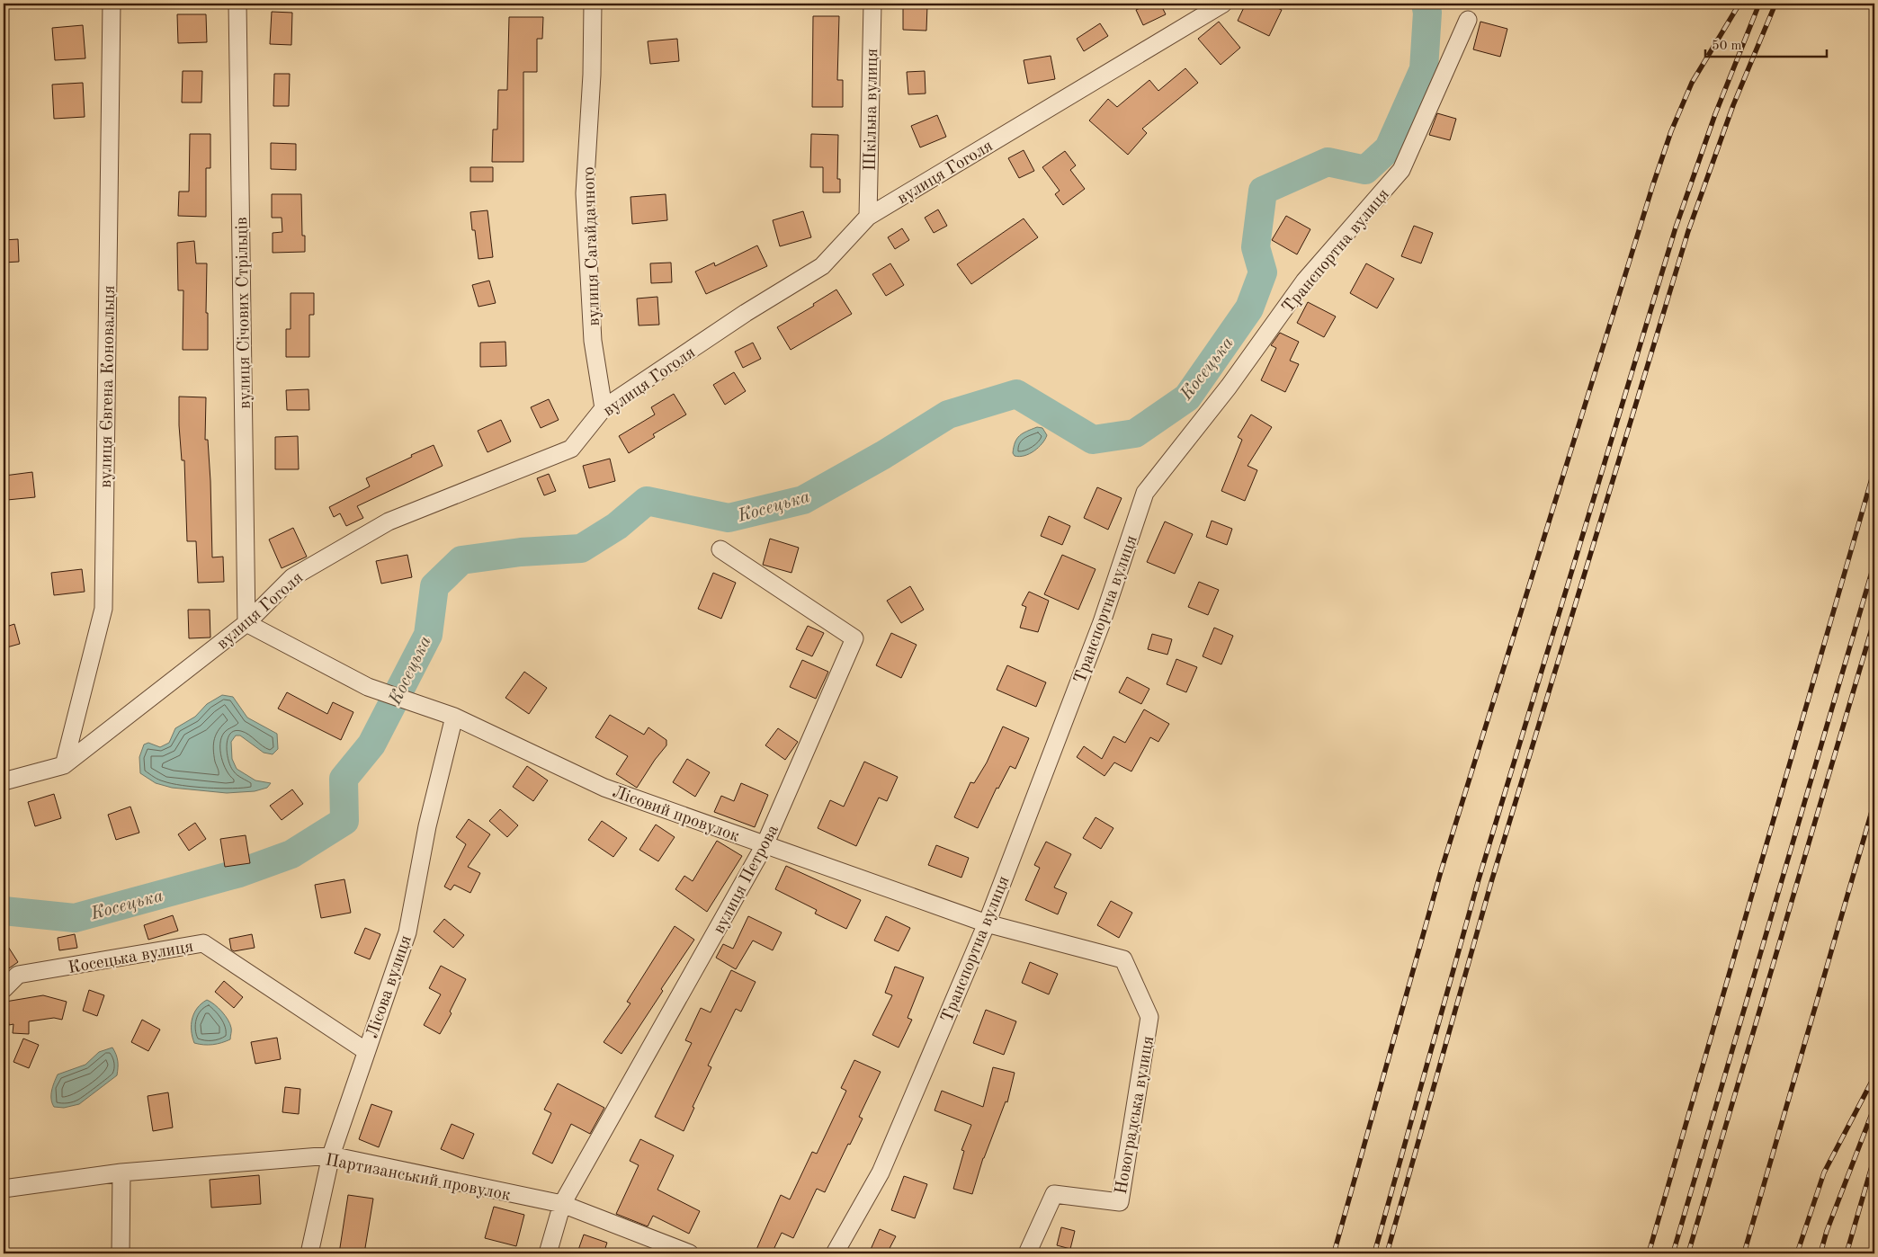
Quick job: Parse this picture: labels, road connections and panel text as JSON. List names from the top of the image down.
{
  "streets": {
    "street": [
      "Шкільна вулиця",
      "вулиця Гоголя",
      "вулиця Сагайдачного",
      "Транспортна вулиця",
      "вулиця Січових Стрільців",
      "вулиця Євгена Коновальця",
      "Лісовий провулок",
      "вулиця Петрова",
      "Косецька вулиця",
      "Лісова вулиця",
      "Новоградська вулиця",
      "Партизанський провулок"
    ]
  },
  "crossings": [
    ["Шкільна вулиця", "вулиця Гоголя"],
    ["вулиця Гоголя", "вулиця Сагайдачного"],
    ["вулиця Гоголя", "вулиця Січових Стрільців"],
    ["вулиця Гоголя", "вулиця Євгена Коновальця"],
    ["вулиця Гоголя", "Лісовий провулок"],
    ["Транспортна вулиця", "Лісовий провулок"],
    ["вулиця Січових Стрільців", "Лісовий провулок"],
    ["Лісовий провулок", "вулиця Петрова"],
    ["Лісовий провулок", "Лісова вулиця"],
    ["Лісовий провулок", "Новоградська вулиця"],
    ["вулиця Петрова", "Партизанський провулок"],
    ["Косецька вулиця", "Лісова вулиця"],
    ["Лісова вулиця", "Партизанський провулок"]
  ],
  "water": ["Косецька"],
  "scale_bar": "50 m"
}
